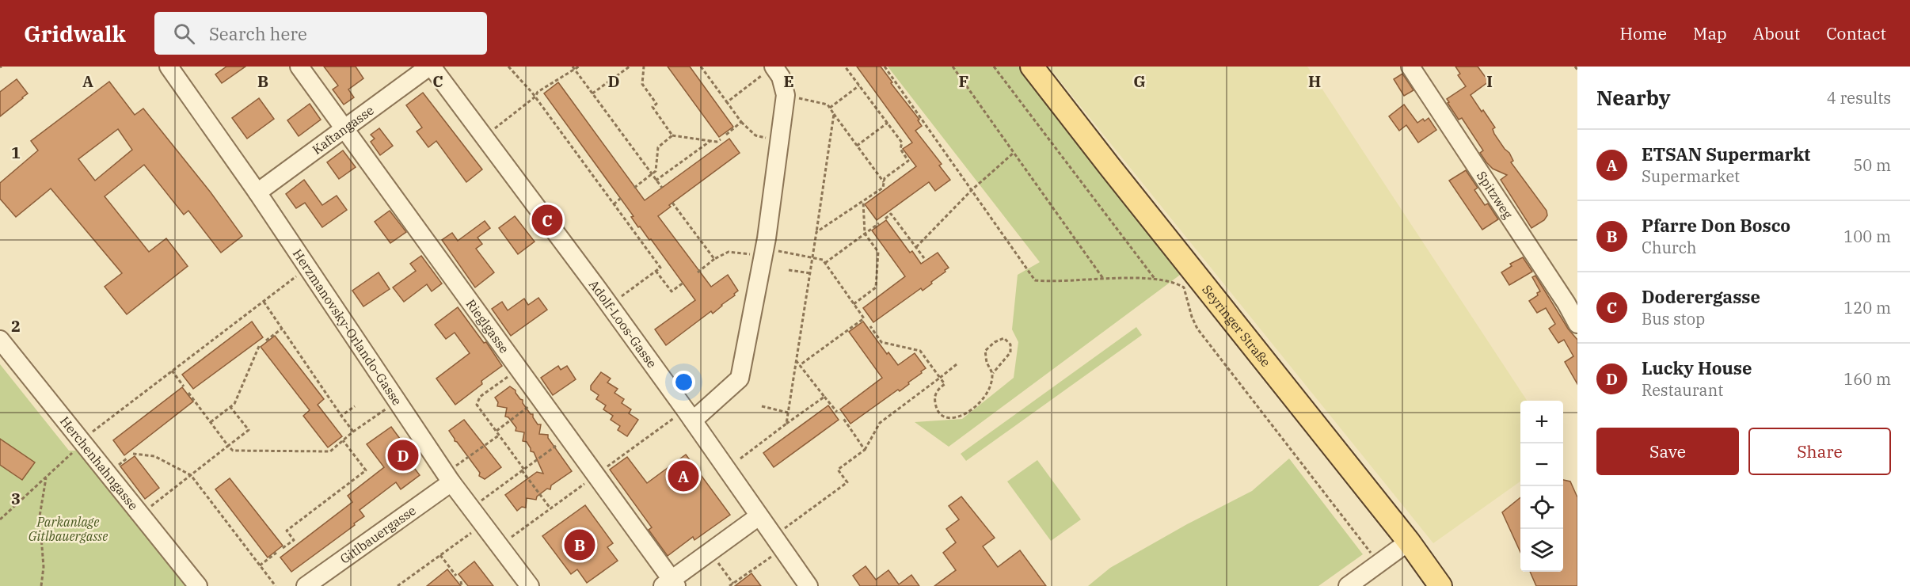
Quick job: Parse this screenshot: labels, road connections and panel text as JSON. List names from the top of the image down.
{
  "streets": {
    "main road": ["Seyringer Straße"],
    "street": [
      "Kaftangasse",
      "Spitzweg",
      "Adolf-Loos-Gasse",
      "Rieglgasse",
      "Herzmanovsky-Orlando-Gasse",
      "Herchenhahngasse",
      "Gitlbauergasse"
    ]
  },
  "crossings": [
    ["Kaftangasse", "Adolf-Loos-Gasse"],
    ["Kaftangasse", "Rieglgasse"],
    ["Kaftangasse", "Herzmanovsky-Orlando-Gasse"],
    ["Herzmanovsky-Orlando-Gasse", "Gitlbauergasse"]
  ],
  "parks": ["Parkanlage Gitlbauergasse"],
  "page": {
    "header": "Gridwalk",
    "search": "Search here",
    "nav": [
      "Home",
      "Map",
      "About",
      "Contact"
    ],
    "heading": ["Nearby", "4 results"],
    "list": [
      {
        "mark": "A",
        "name": "ETSAN Supermarkt",
        "note": "Supermarket",
        "value": "50 m"
      },
      {
        "mark": "B",
        "name": "Pfarre Don Bosco",
        "note": "Church",
        "value": "100 m"
      },
      {
        "mark": "C",
        "name": "Doderergasse",
        "note": "Bus stop",
        "value": "120 m"
      },
      {
        "mark": "D",
        "name": "Lucky House",
        "note": "Restaurant",
        "value": "160 m"
      }
    ],
    "pins": [
      "C",
      "D",
      "A",
      "B"
    ],
    "map_buttons": ["+", "−"],
    "buttons": ["Save", "Share"]
  },
  "grid": {
    "columns": [
      "A",
      "B",
      "C",
      "D",
      "E",
      "F",
      "G",
      "H",
      "I"
    ],
    "rows": ["1", "2", "3"]
  }
}
